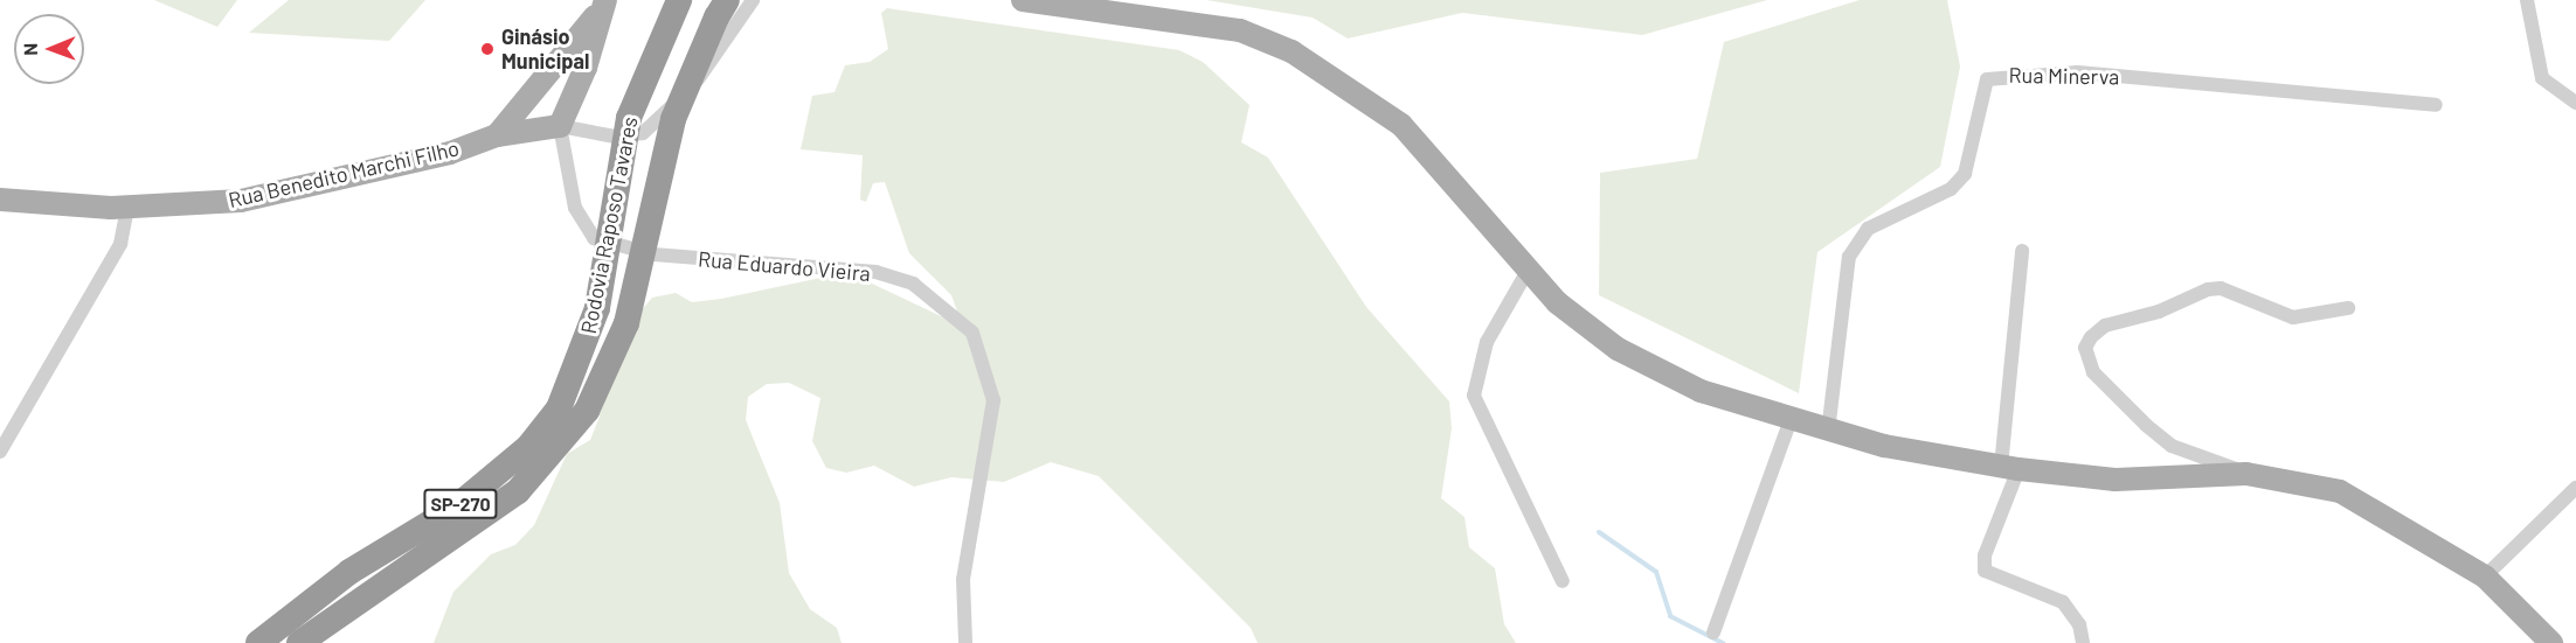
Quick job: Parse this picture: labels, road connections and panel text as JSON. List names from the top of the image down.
{
  "streets": {
    "highway": ["Rodovia Raposo Tavares", "SP-270"],
    "main road": ["Rua Benedito Marchi Filho"],
    "street": ["Rua Minerva", "Rua Eduardo Vieira"]
  },
  "crossings": [
    ["Rua Benedito Marchi Filho", "Rua Eduardo Vieira"]
  ],
  "places": ["Ginásio Municipal"],
  "north": "left"
}
